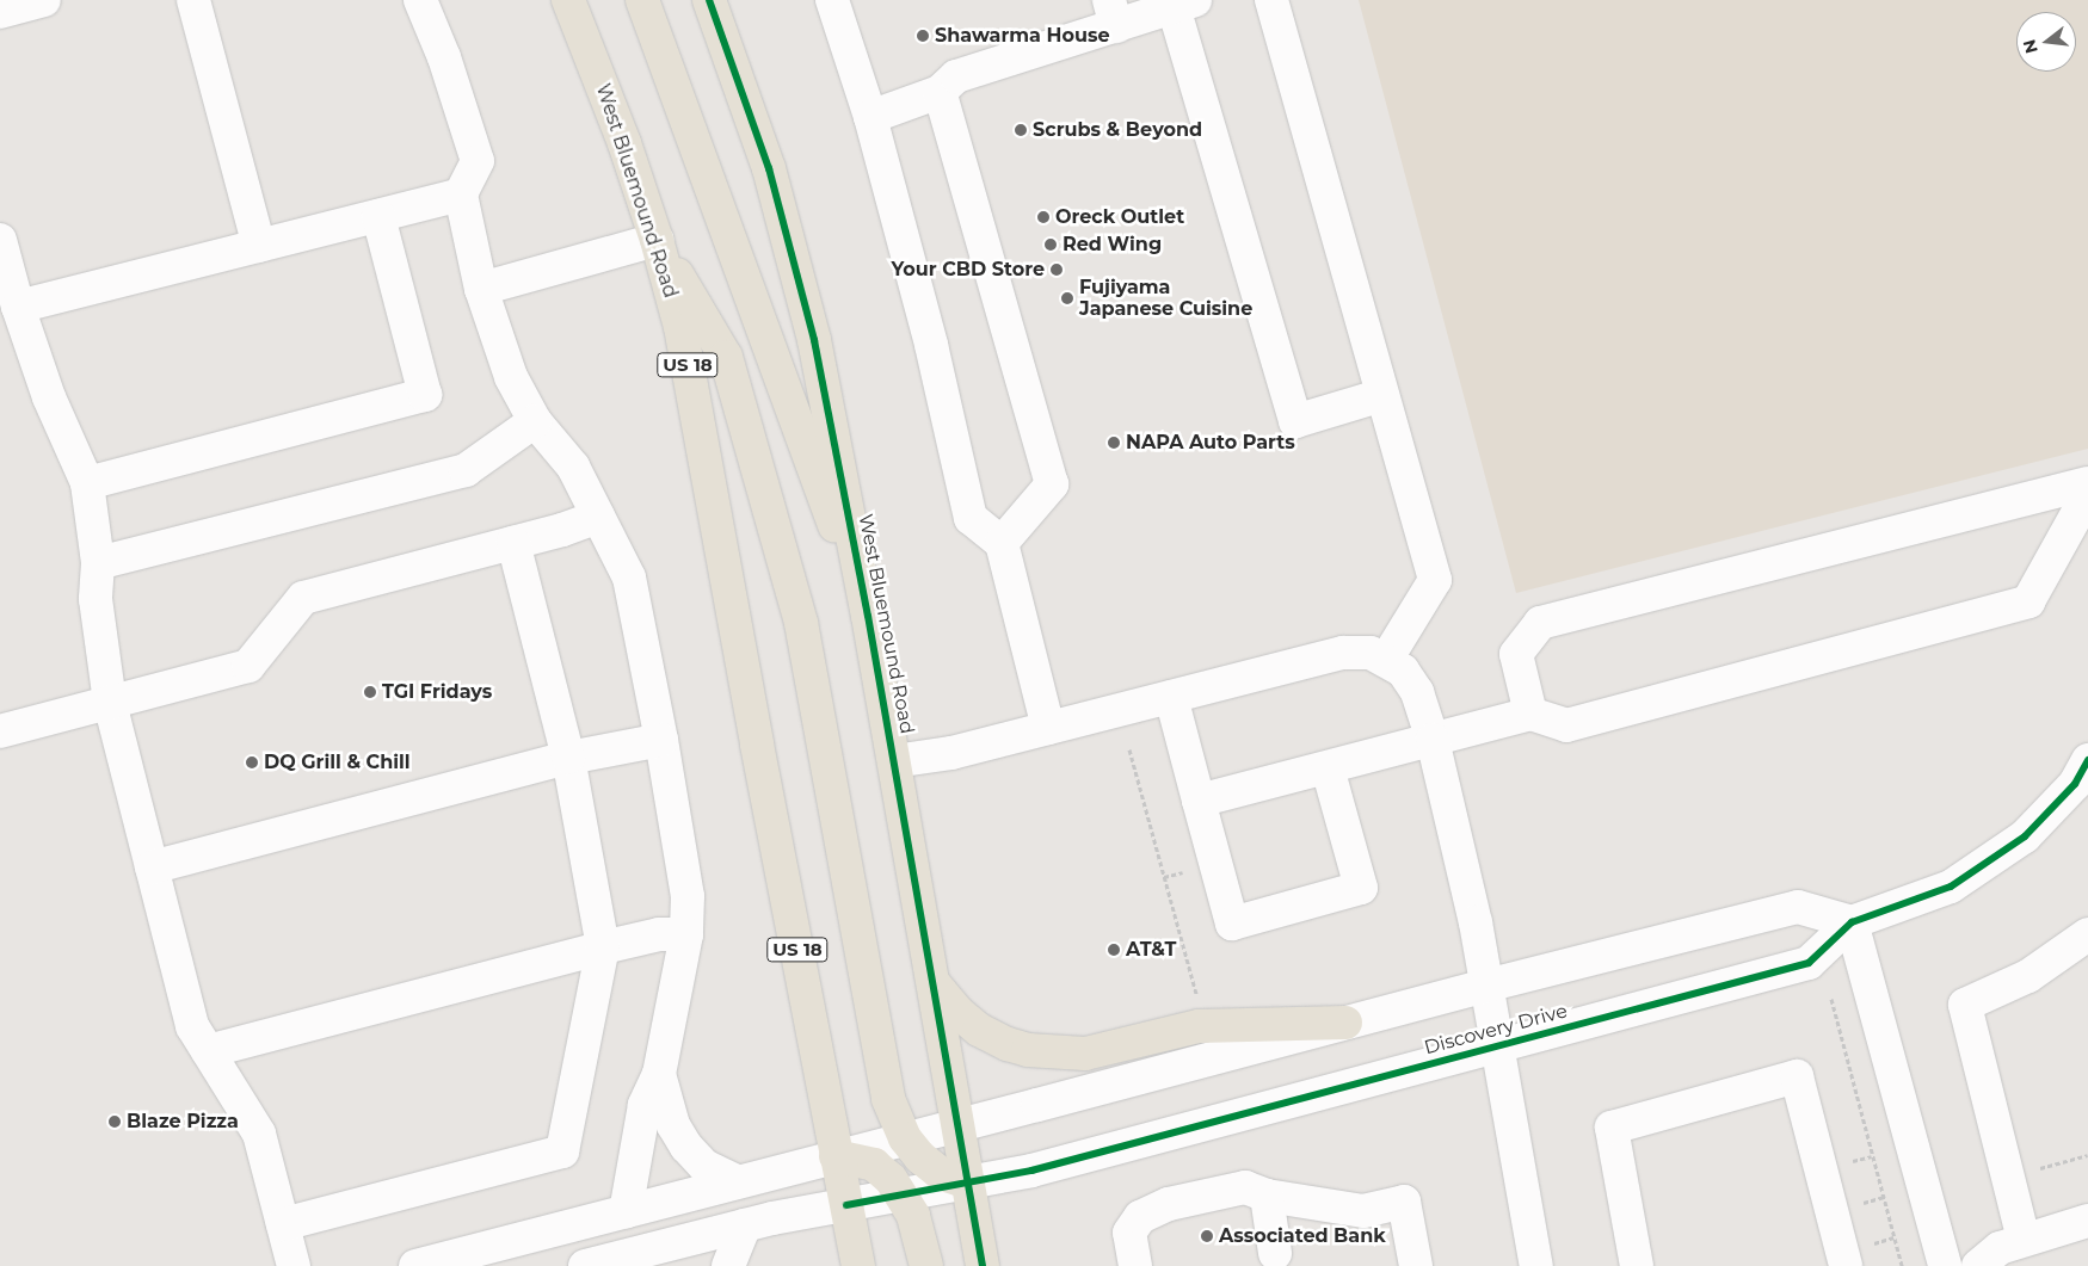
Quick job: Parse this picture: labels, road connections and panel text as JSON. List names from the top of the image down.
{
  "streets": {
    "main road": ["West Bluemound Road", "US 18"],
    "street": ["Discovery Drive"]
  },
  "crossings": [
    ["West Bluemound Road", "Discovery Drive"]
  ],
  "places": [
    "Shawarma House",
    "Scrubs & Beyond",
    "Oreck Outlet",
    "Red Wing",
    "Your CBD Store",
    "Fujiyama Japanese Cuisine",
    "NAPA Auto Parts",
    "TGI Fridays",
    "DQ Grill & Chill",
    "AT&T",
    "Blaze Pizza",
    "Associated Bank"
  ],
  "north": "left"
}
